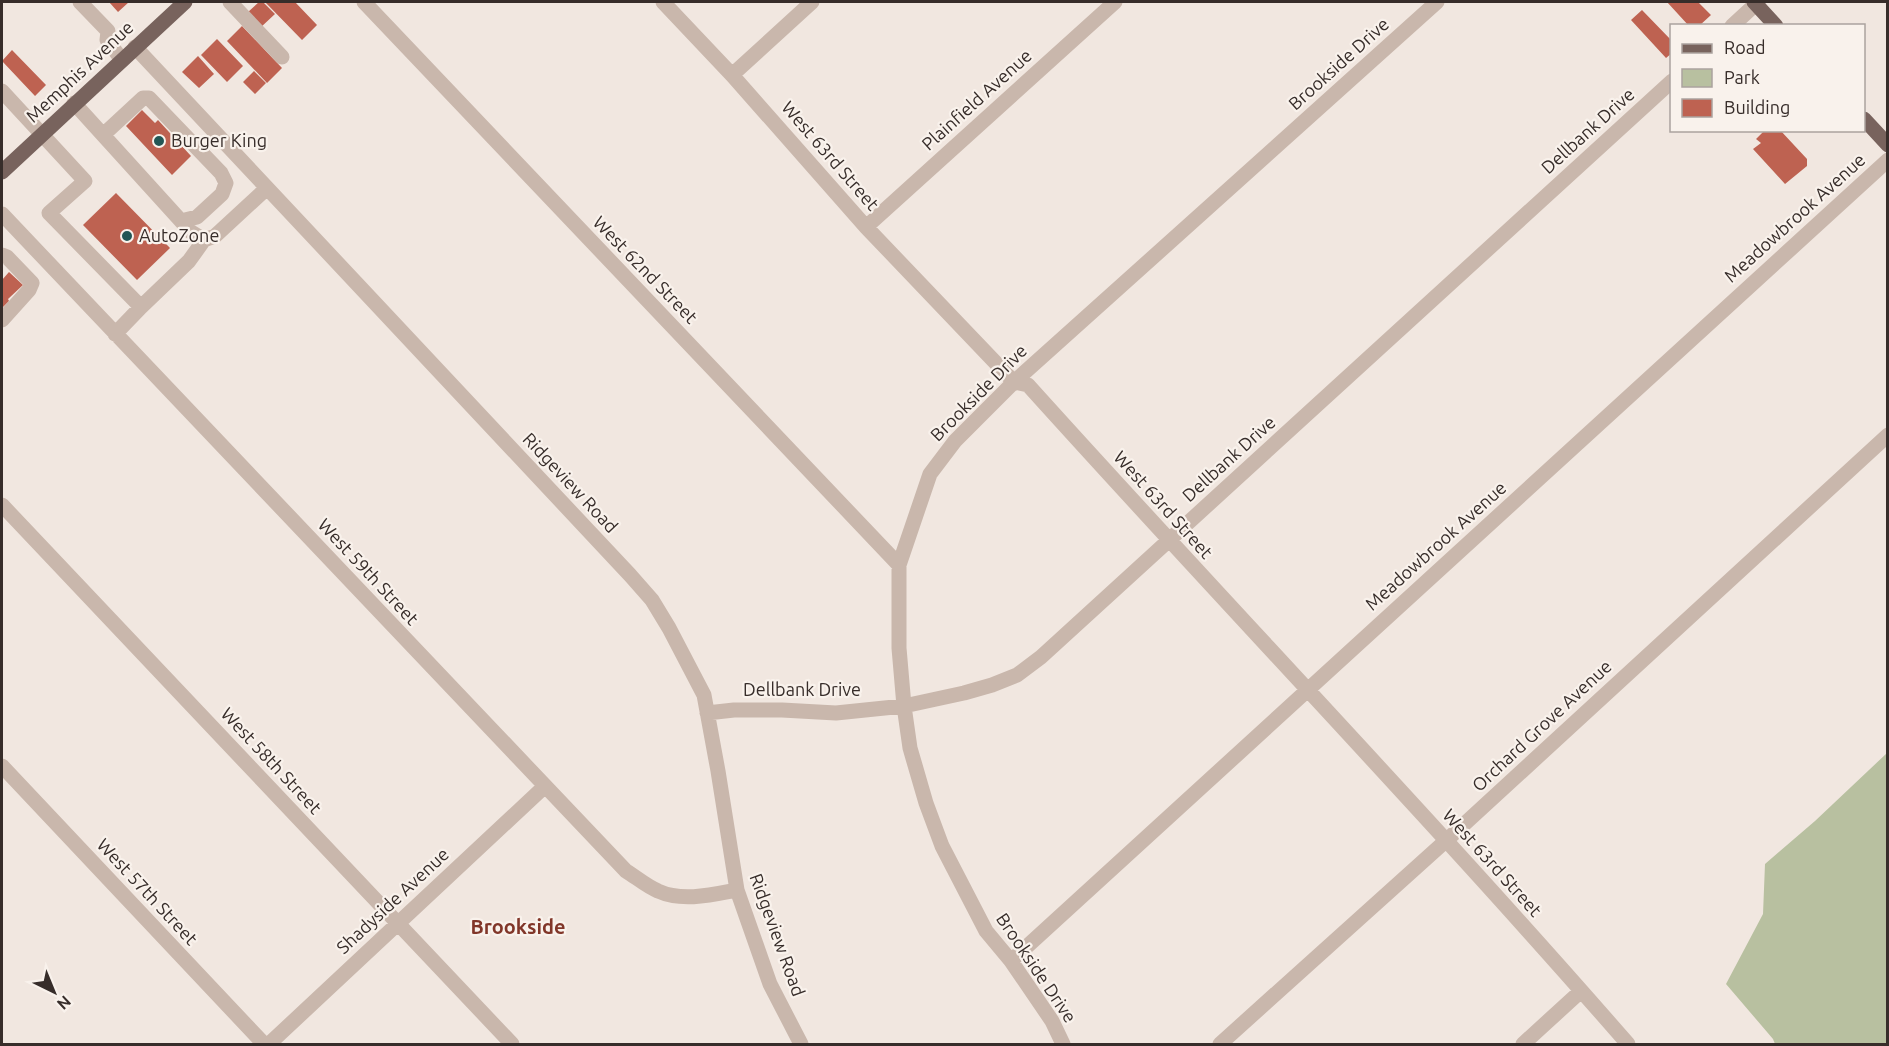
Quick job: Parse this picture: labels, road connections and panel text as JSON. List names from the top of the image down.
{
  "streets": {
    "main road": ["Memphis Avenue"],
    "street": [
      "Brookside Drive",
      "Plainfield Avenue",
      "Dellbank Drive",
      "West 63rd Street",
      "Meadowbrook Avenue",
      "West 62nd Street",
      "Ridgeview Road",
      "West 59th Street",
      "Orchard Grove Avenue",
      "West 58th Street",
      "West 57th Street",
      "Shadyside Avenue"
    ]
  },
  "crossings": [
    ["Brookside Drive", "Dellbank Drive"],
    ["Brookside Drive", "West 63rd Street"],
    ["Brookside Drive", "Meadowbrook Avenue"],
    ["Brookside Drive", "West 62nd Street"],
    ["Memphis Avenue", "Ridgeview Road"],
    ["Plainfield Avenue", "West 63rd Street"],
    ["Dellbank Drive", "West 63rd Street"],
    ["Dellbank Drive", "Ridgeview Road"],
    ["West 63rd Street", "Meadowbrook Avenue"],
    ["West 63rd Street", "Orchard Grove Avenue"],
    ["Ridgeview Road", "West 59th Street"],
    ["West 59th Street", "Shadyside Avenue"],
    ["West 58th Street", "Shadyside Avenue"]
  ],
  "districts": ["Brookside"],
  "places": ["Burger King", "AutoZone"],
  "legend": ["Road", "Park", "Building"],
  "north": "bottom right"
}
